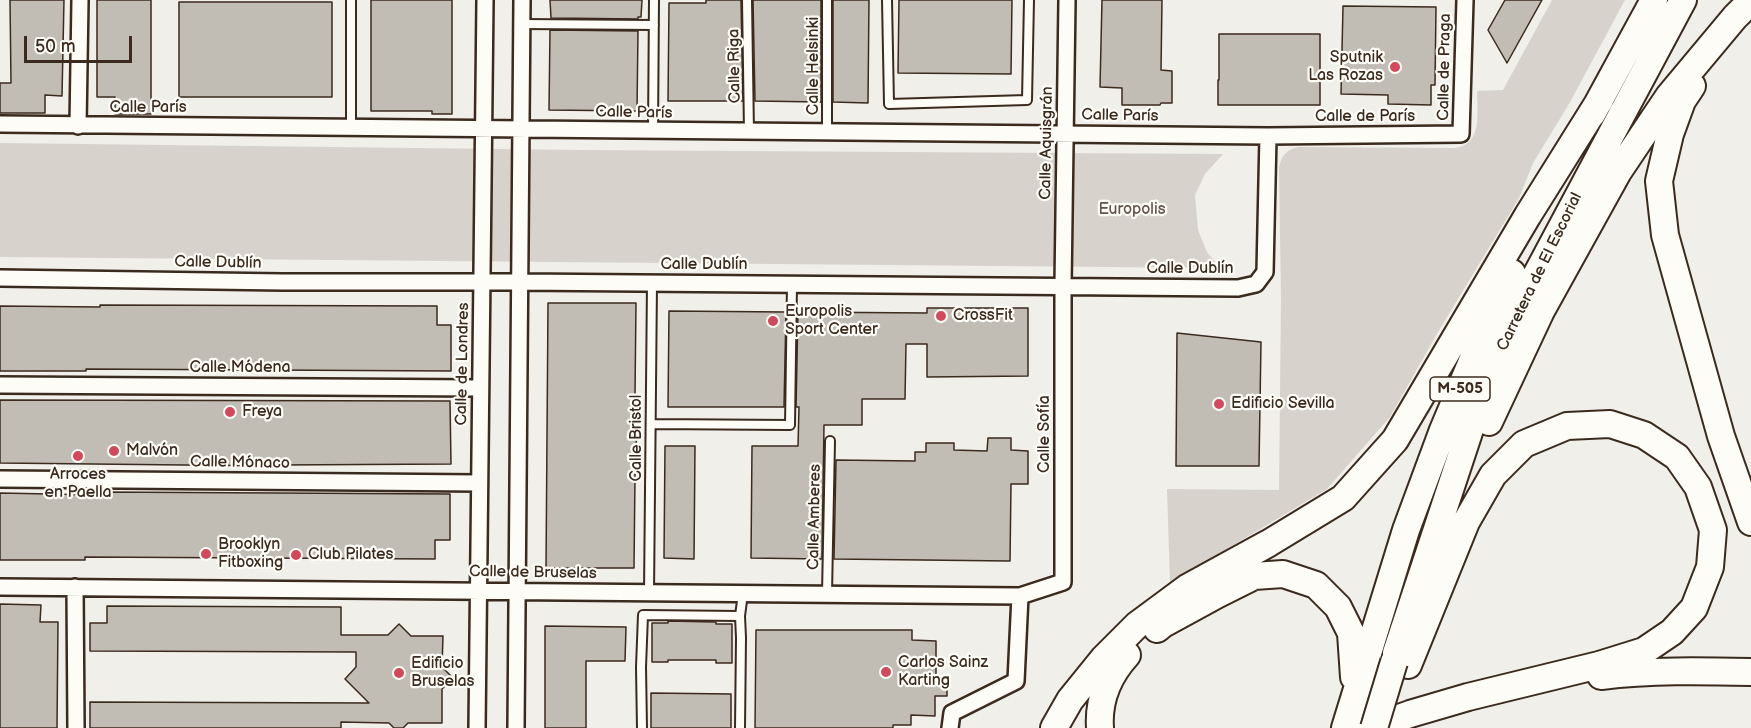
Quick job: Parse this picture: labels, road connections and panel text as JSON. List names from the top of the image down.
{
  "streets": {
    "highway": ["Carretera de El Escorial", "M-505"],
    "street": [
      "Calle de Praga",
      "Calle París",
      "Calle de París",
      "Calle Aquisgrán",
      "Calle Dublín",
      "Calle de Londres",
      "Calle Módena",
      "Calle Sofía",
      "Calle Mónaco",
      "Calle de Bruselas"
    ],
    "lane": [
      "Calle Riga",
      "Calle Helsinki",
      "Calle Bristol",
      "Calle Amberes"
    ]
  },
  "crossings": [
    ["Calle Riga", "Calle París"],
    ["Calle Helsinki", "Calle París"],
    ["Calle de Praga", "Calle de París"],
    ["Calle París", "Calle de París"],
    ["Calle París", "Calle Aquisgrán"],
    ["Calle París", "Calle Dublín"],
    ["Calle París", "Calle de Londres"],
    ["Calle de París", "Calle Dublín"],
    ["Calle Aquisgrán", "Calle Dublín"],
    ["Calle Aquisgrán", "Calle Sofía"],
    ["Calle Dublín", "Calle de Londres"],
    ["Calle Dublín", "Calle Sofía"],
    ["Calle Dublín", "Calle Bristol"],
    ["Carretera de El Escorial", "M-505"],
    ["Calle de Londres", "Calle Módena"],
    ["Calle de Londres", "Calle Mónaco"],
    ["Calle de Londres", "Calle de Bruselas"],
    ["Calle Sofía", "Calle de Bruselas"],
    ["Calle Bristol", "Calle de Bruselas"],
    ["Calle Amberes", "Calle de Bruselas"]
  ],
  "parks": ["Europolis"],
  "places": [
    "Sputnik Las Rozas",
    "CrossFit",
    "Europolis Sport Center",
    "Edificio Sevilla",
    "Freya",
    "Malvón",
    "Arroces en Paella",
    "Brooklyn Fitboxing",
    "Club Pilates",
    "Carlos Sainz Karting",
    "Edificio Bruselas"
  ],
  "scale_bar": "50 m"
}
